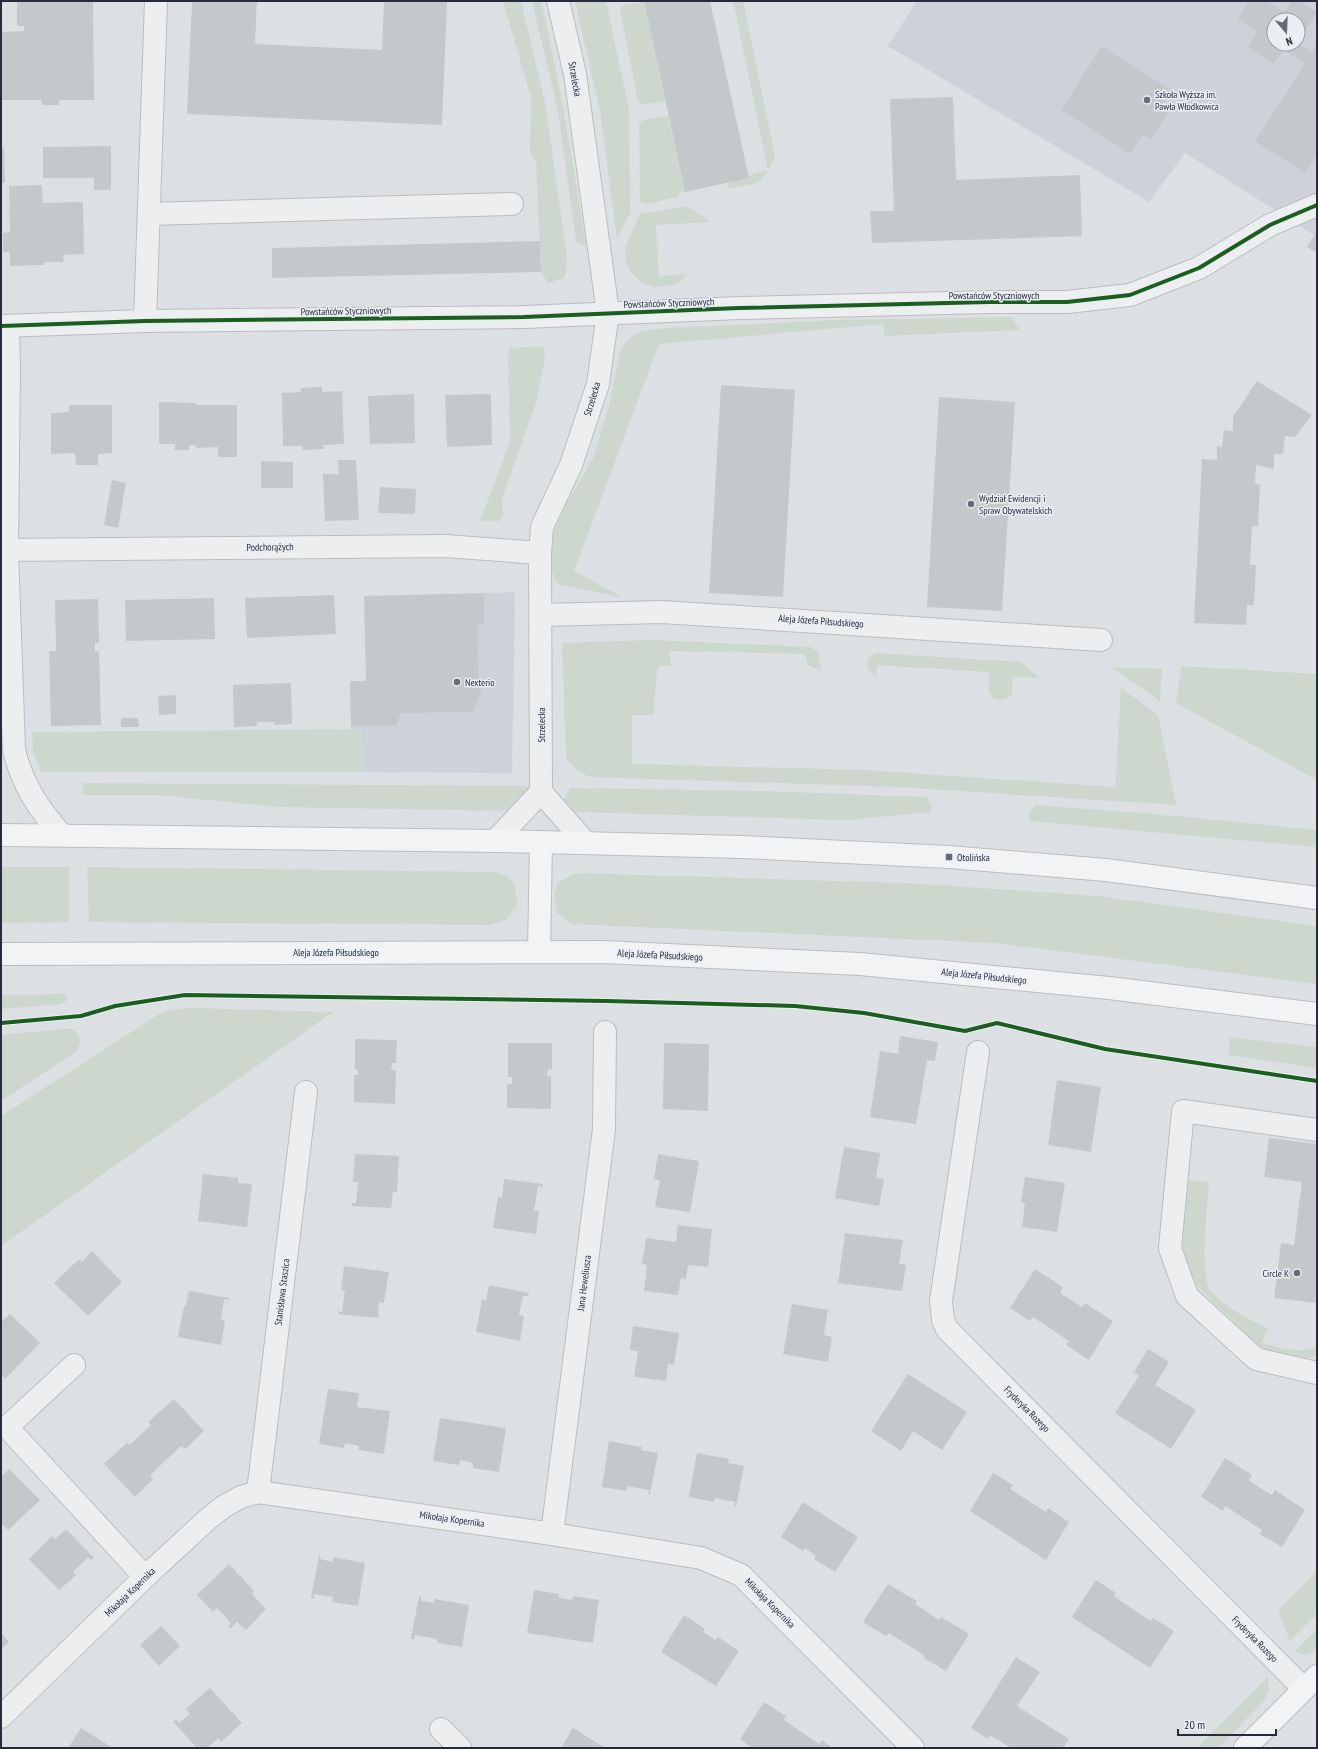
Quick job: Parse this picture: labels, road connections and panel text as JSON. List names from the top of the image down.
{
  "streets": {
    "main road": ["Aleja Józefa Piłsudskiego"],
    "street": [
      "Strzelecka",
      "Powstańców Styczniowych",
      "Podchorążych",
      "Jana Heweliusza",
      "Stanisława Staszica",
      "Fryderyka Rozego",
      "Mikołaja Kopernika"
    ]
  },
  "crossings": [
    ["Strzelecka", "Powstańców Styczniowych"],
    ["Strzelecka", "Podchorążych"],
    ["Strzelecka", "Aleja Józefa Piłsudskiego"],
    ["Jana Heweliusza", "Mikołaja Kopernika"],
    ["Stanisława Staszica", "Mikołaja Kopernika"]
  ],
  "places": {
    "other": [
      "Szkoła Wyższa im. Pawła Włodkowica",
      "Wydział Ewidencji i Spraw Obywatelskich",
      "Nexterio",
      "Circle K"
    ],
    "transit": ["Otolińska"]
  },
  "scale_bar": "20 m",
  "north": "bottom"
}
